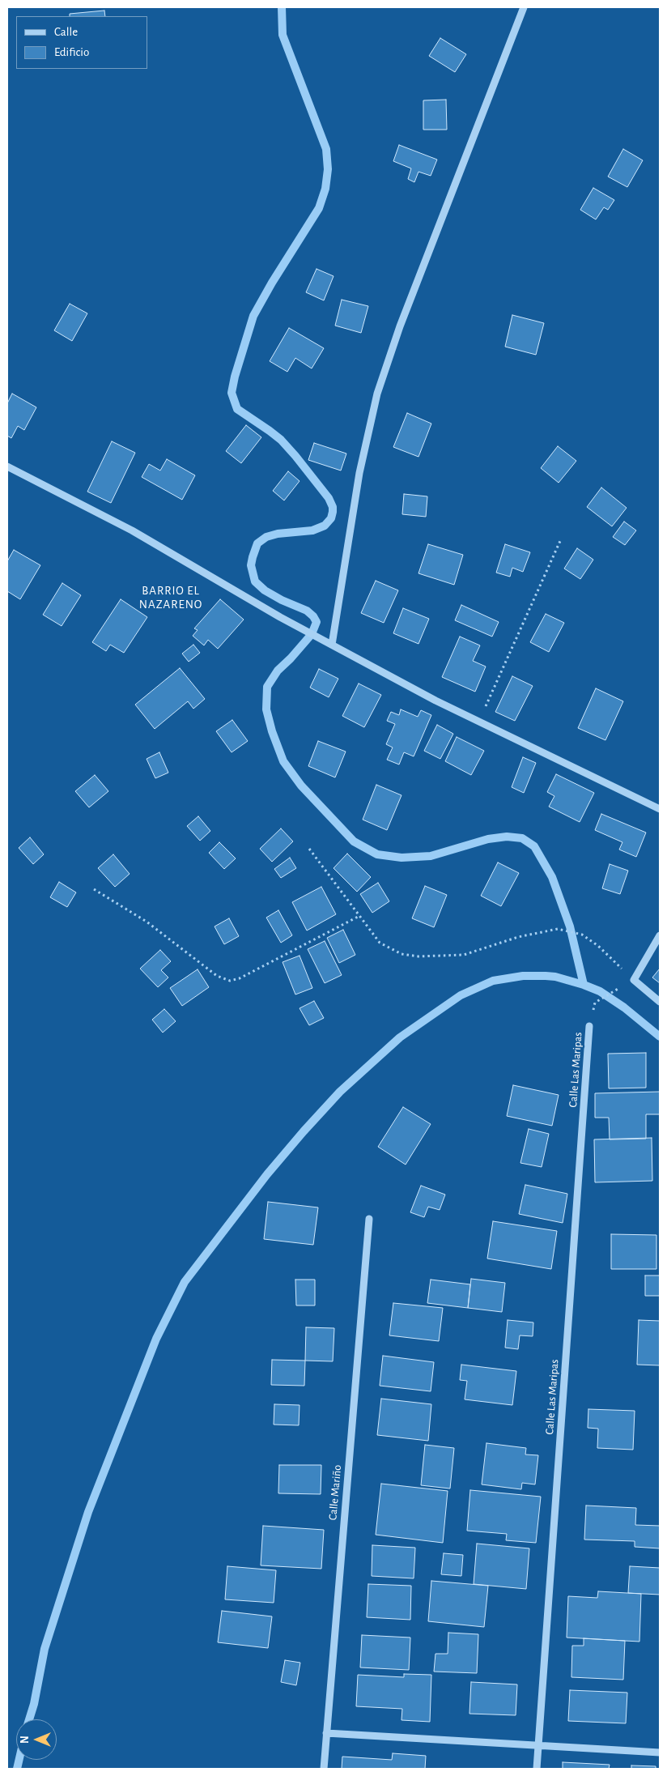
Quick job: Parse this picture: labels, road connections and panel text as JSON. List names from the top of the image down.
{
  "streets": {
    "street": ["Calle Las Maripas", "Calle Mariño"]
  },
  "districts": ["BARRIO EL NAZARENO"],
  "legend": ["Calle", "Edificio"],
  "north": "left"
}
